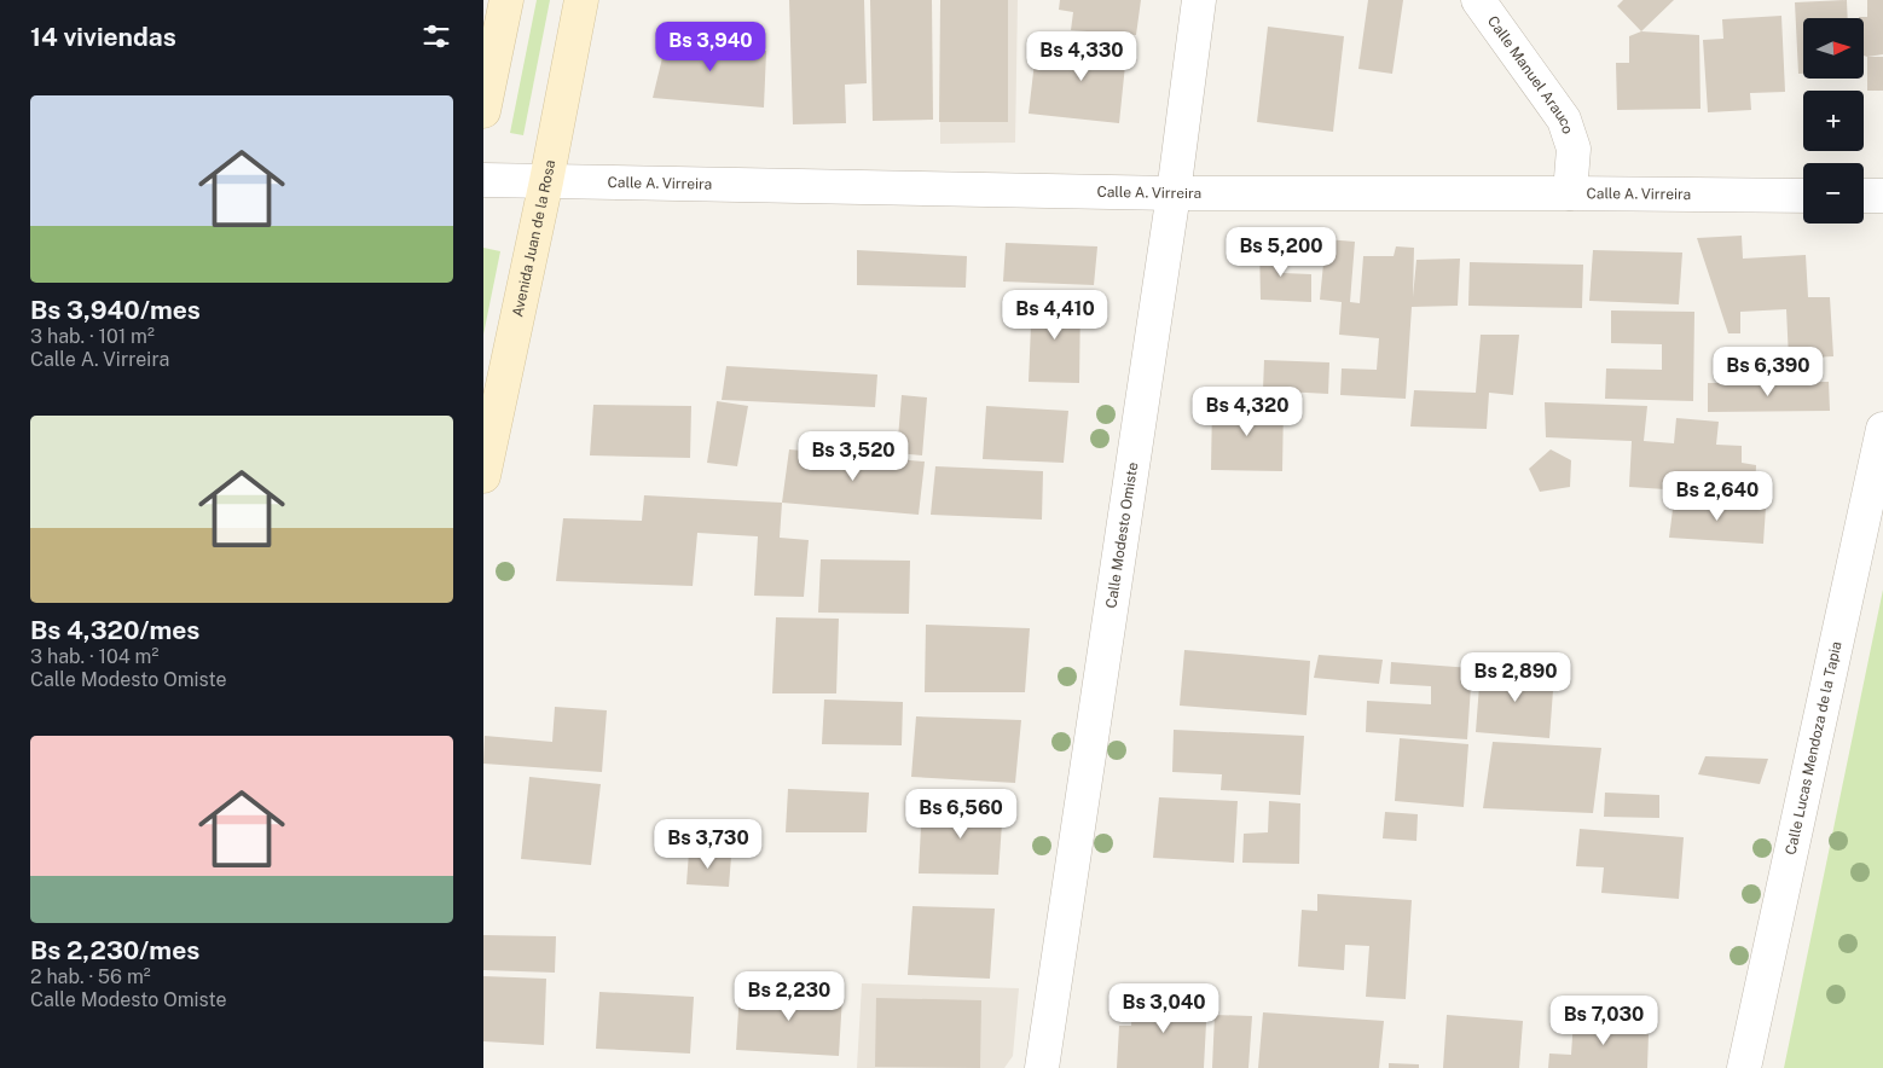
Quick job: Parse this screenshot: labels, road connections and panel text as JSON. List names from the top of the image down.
{
  "streets": {
    "main road": ["Avenida Juan de la Rosa"],
    "street": [
      "Calle Manuel Arauco",
      "Calle A. Virreira",
      "Calle Modesto Omiste",
      "Calle Lucas Mendoza de la Tapia"
    ]
  },
  "crossings": [
    ["Calle Manuel Arauco", "Calle A. Virreira"],
    ["Calle A. Virreira", "Avenida Juan de la Rosa"],
    ["Calle A. Virreira", "Calle Modesto Omiste"]
  ],
  "north": "right",
  "page": {
    "heading": "14 viviendas",
    "map_buttons": ["+", "−"],
    "price": [
      "Bs 3,940",
      "Bs 4,330",
      "Bs 5,200",
      "Bs 4,410",
      "Bs 6,390",
      "Bs 4,320",
      "Bs 3,520",
      "Bs 2,640",
      "Bs 2,890",
      "Bs 6,560",
      "Bs 3,730",
      "Bs 2,230",
      "Bs 3,040",
      "Bs 7,030"
    ],
    "list": [
      {
        "name": "Bs 3,940/mes",
        "note": "3 hab. · 101 m² · Calle A. Virreira"
      },
      {
        "name": "Bs 4,320/mes",
        "note": "3 hab. · 104 m² · Calle Modesto Omiste"
      },
      {
        "name": "Bs 2,230/mes",
        "note": "2 hab. · 56 m² · Calle Modesto Omiste"
      }
    ]
  }
}
